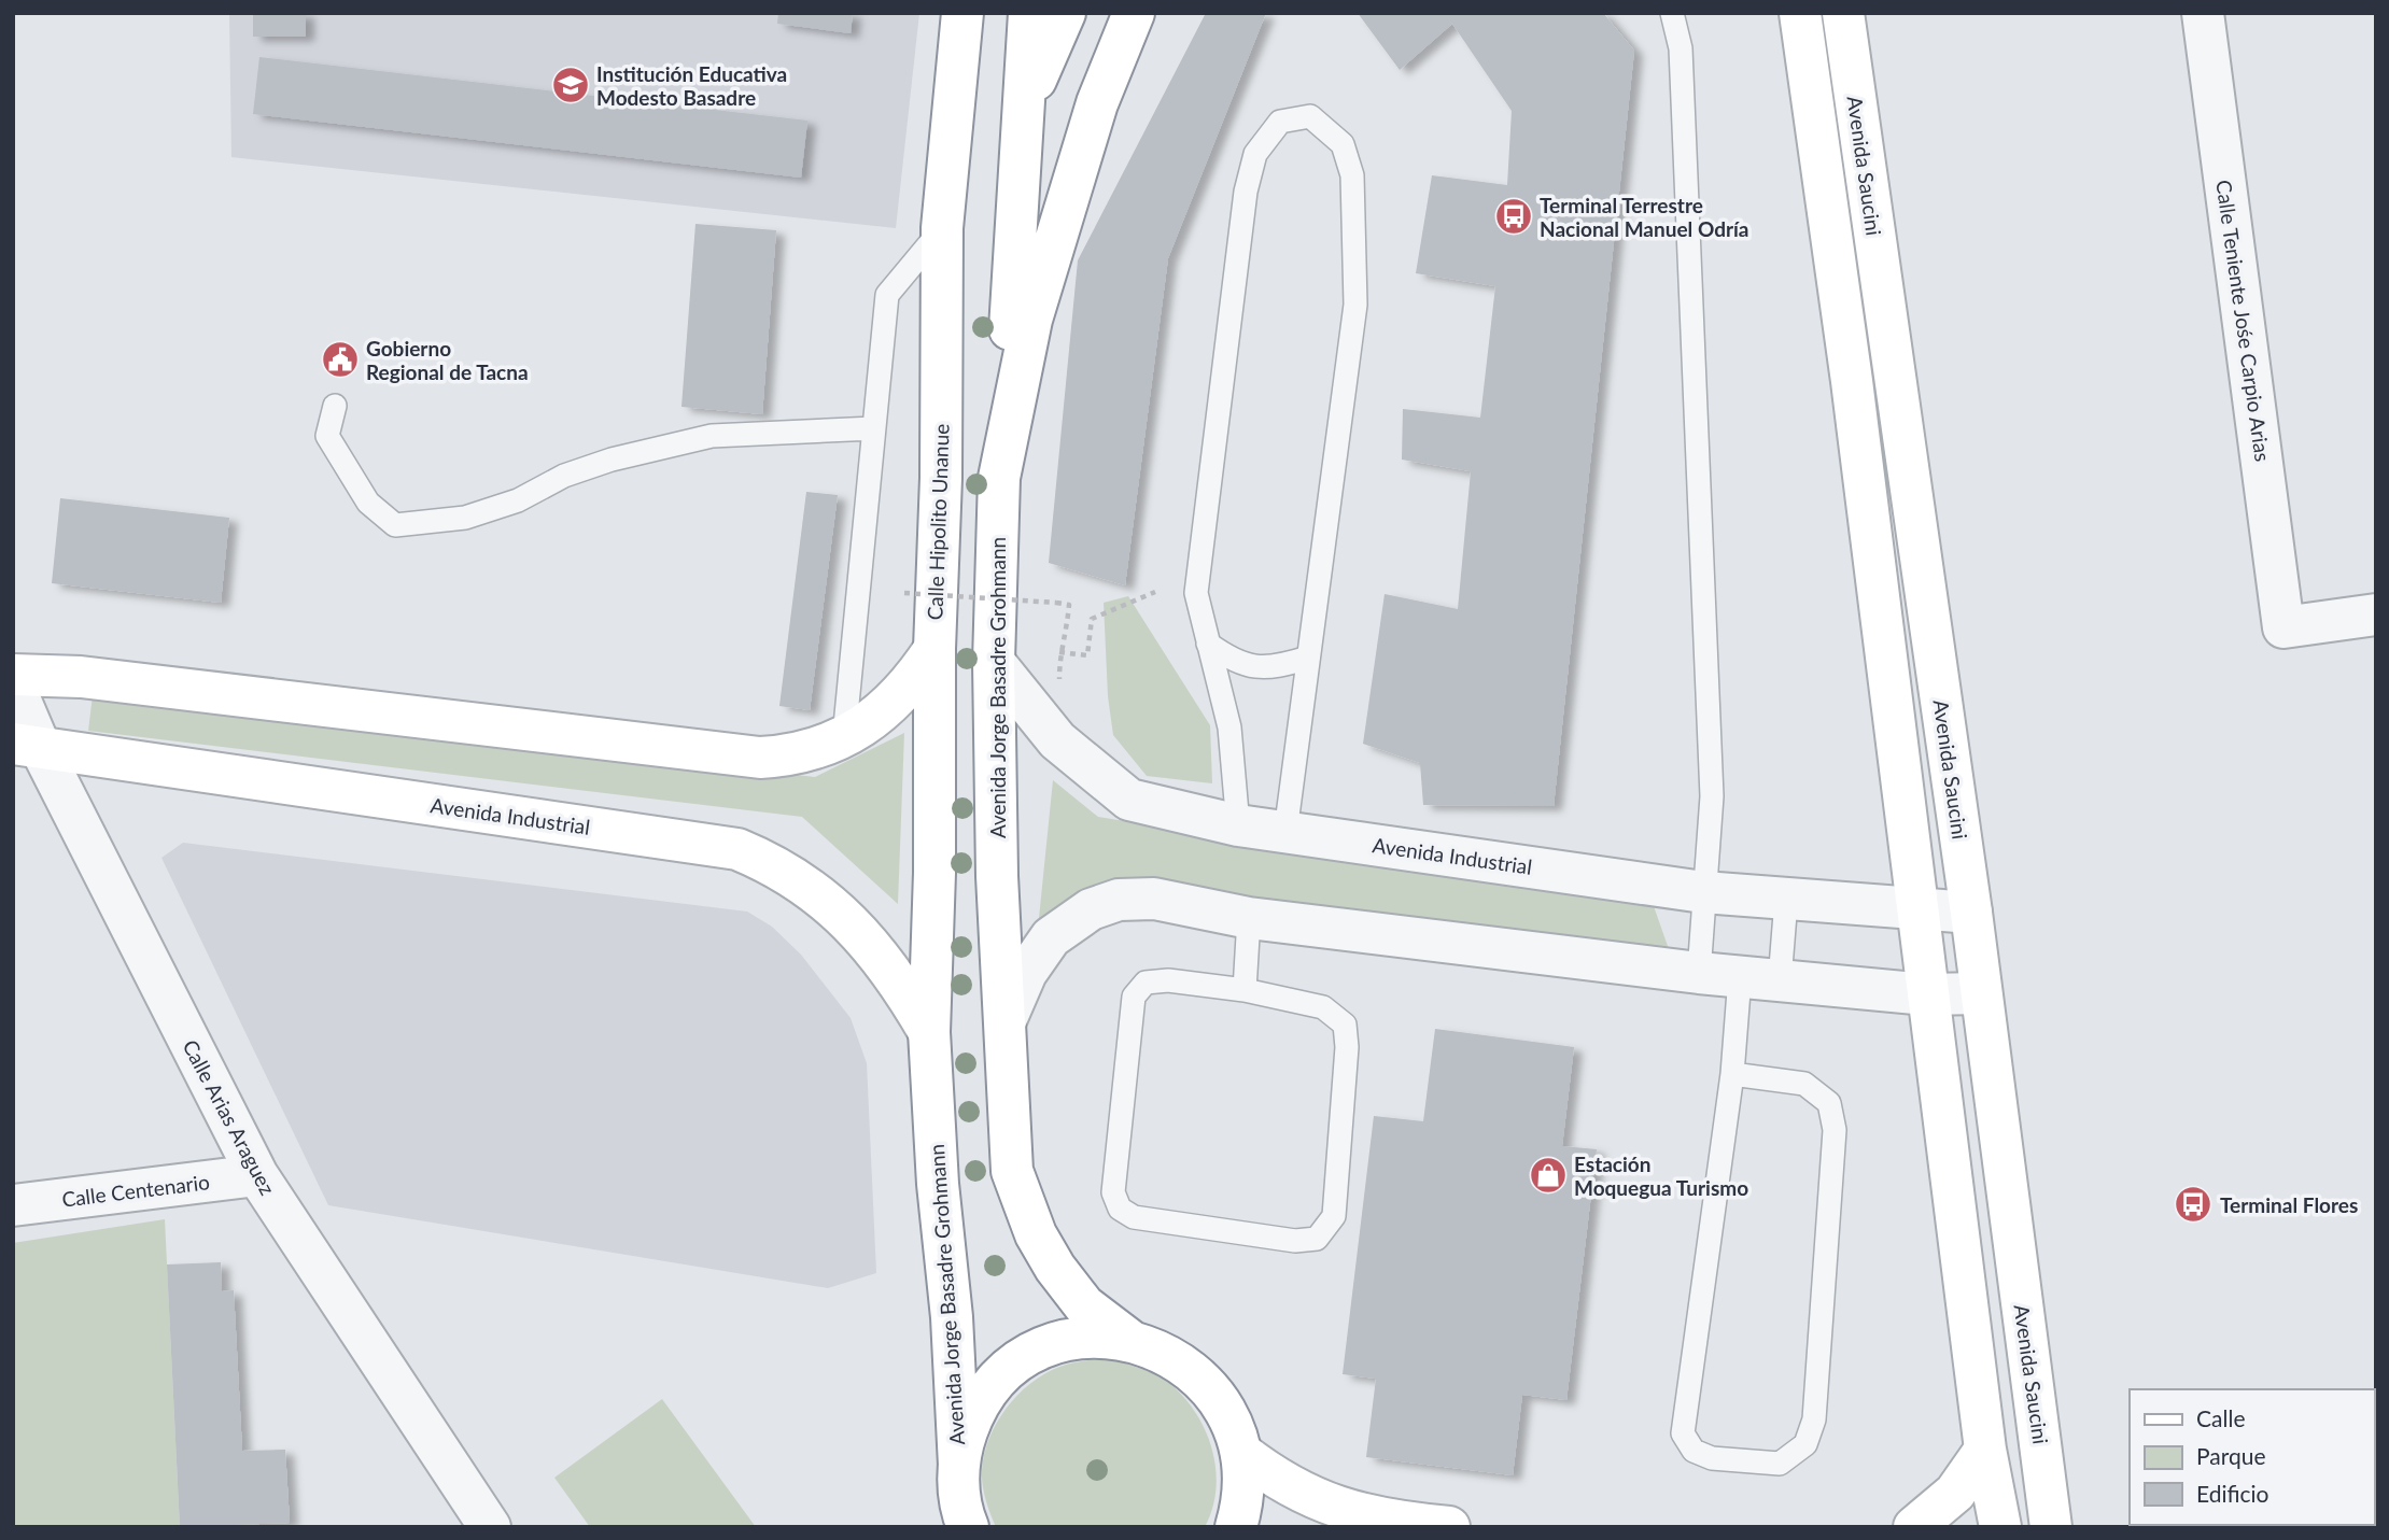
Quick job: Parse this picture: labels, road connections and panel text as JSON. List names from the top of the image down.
{
  "streets": {
    "main road": [
      "Avenida Saucini",
      "Calle Hipolito Unanue",
      "Avenida Jorge Basadre Grohmann",
      "Avenida Industrial"
    ],
    "street": ["Calle Teniente Jośe Carpio Arias", "Calle Arias Araguez", "Calle Centenario"]
  },
  "crossings": [
    ["Avenida Saucini", "Avenida Industrial"],
    ["Calle Hipolito Unanue", "Avenida Jorge Basadre Grohmann"],
    ["Calle Hipolito Unanue", "Avenida Industrial"],
    ["Avenida Jorge Basadre Grohmann", "Avenida Industrial"],
    ["Avenida Industrial", "Calle Arias Araguez"],
    ["Calle Arias Araguez", "Calle Centenario"]
  ],
  "places": {
    "school or university": ["Institución Educativa Modesto Basadre"],
    "bus stop": ["Terminal Terrestre Nacional Manuel Odría", "Terminal Flores"],
    "public building": ["Gobierno Regional de Tacna"],
    "shop": ["Estación Moquegua Turismo"]
  },
  "legend": ["Calle", "Parque", "Edificio"]
}
